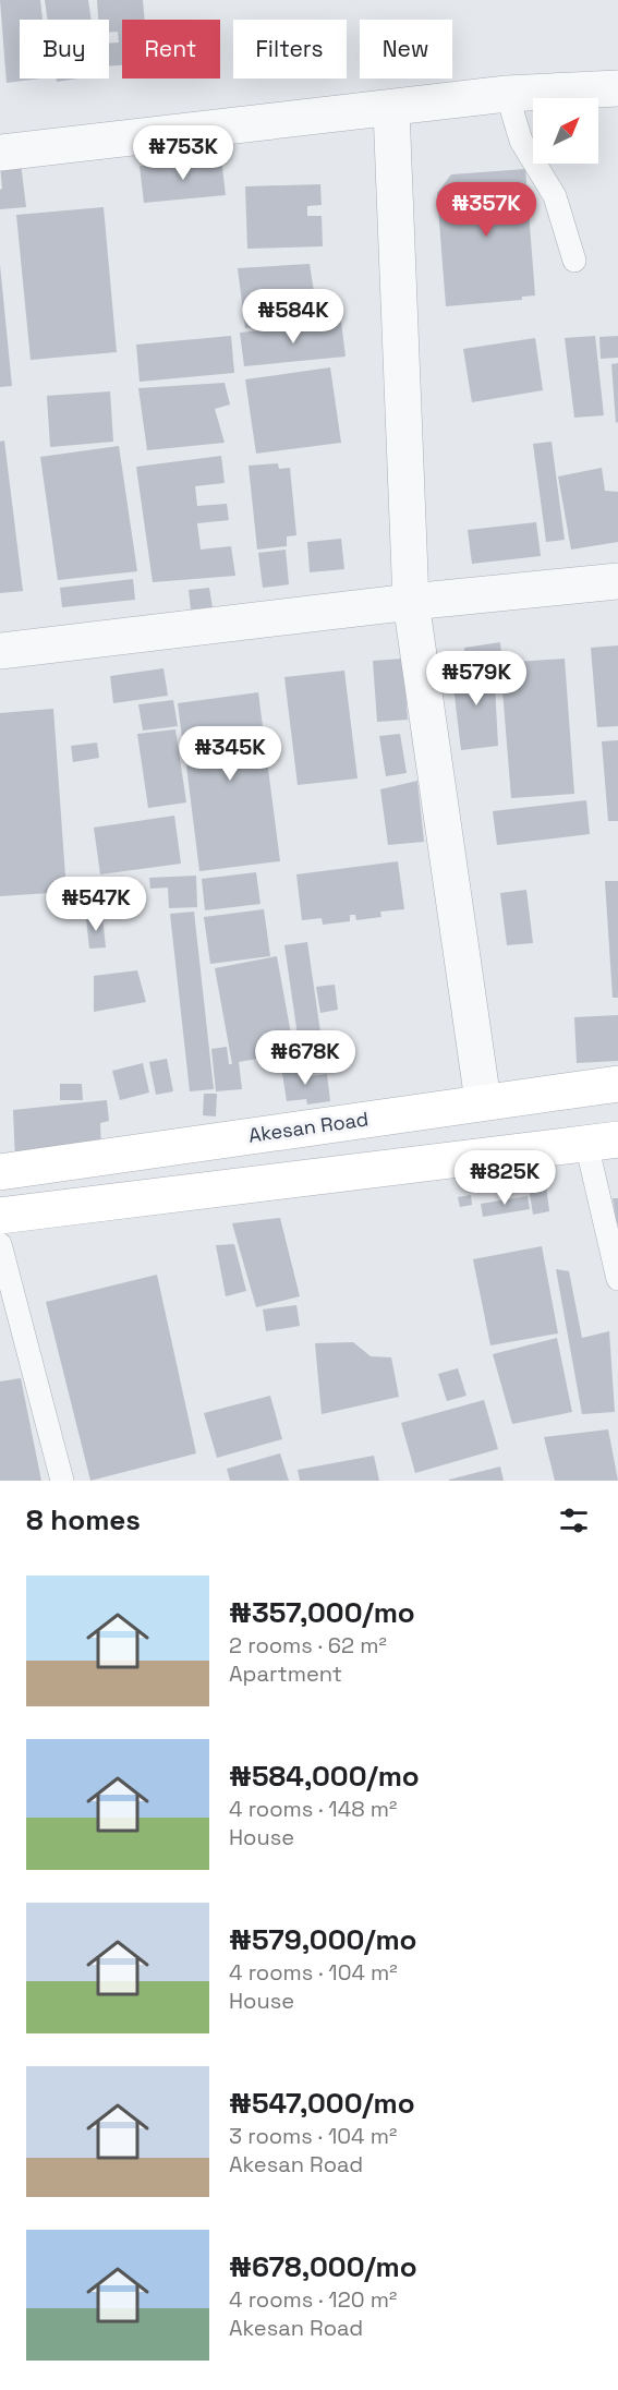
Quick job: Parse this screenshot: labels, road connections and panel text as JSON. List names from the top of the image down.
{
  "streets": {
    "street": ["Akesan Road"]
  },
  "north": "top right",
  "page": {
    "chip": [
      "Buy",
      "Rent",
      "Filters",
      "New"
    ],
    "price": [
      "₦753K",
      "₦357K",
      "₦584K",
      "₦579K",
      "₦345K",
      "₦547K",
      "₦678K",
      "₦825K"
    ],
    "heading": "8 homes",
    "list": [
      {
        "name": "₦357,000/mo",
        "note": "2 rooms · 62 m² · Apartment"
      },
      {
        "name": "₦584,000/mo",
        "note": "4 rooms · 148 m² · House"
      },
      {
        "name": "₦579,000/mo",
        "note": "4 rooms · 104 m² · House"
      },
      {
        "name": "₦547,000/mo",
        "note": "3 rooms · 104 m² · Akesan Road"
      },
      {
        "name": "₦678,000/mo",
        "note": "4 rooms · 120 m² · Akesan Road"
      }
    ]
  }
}
